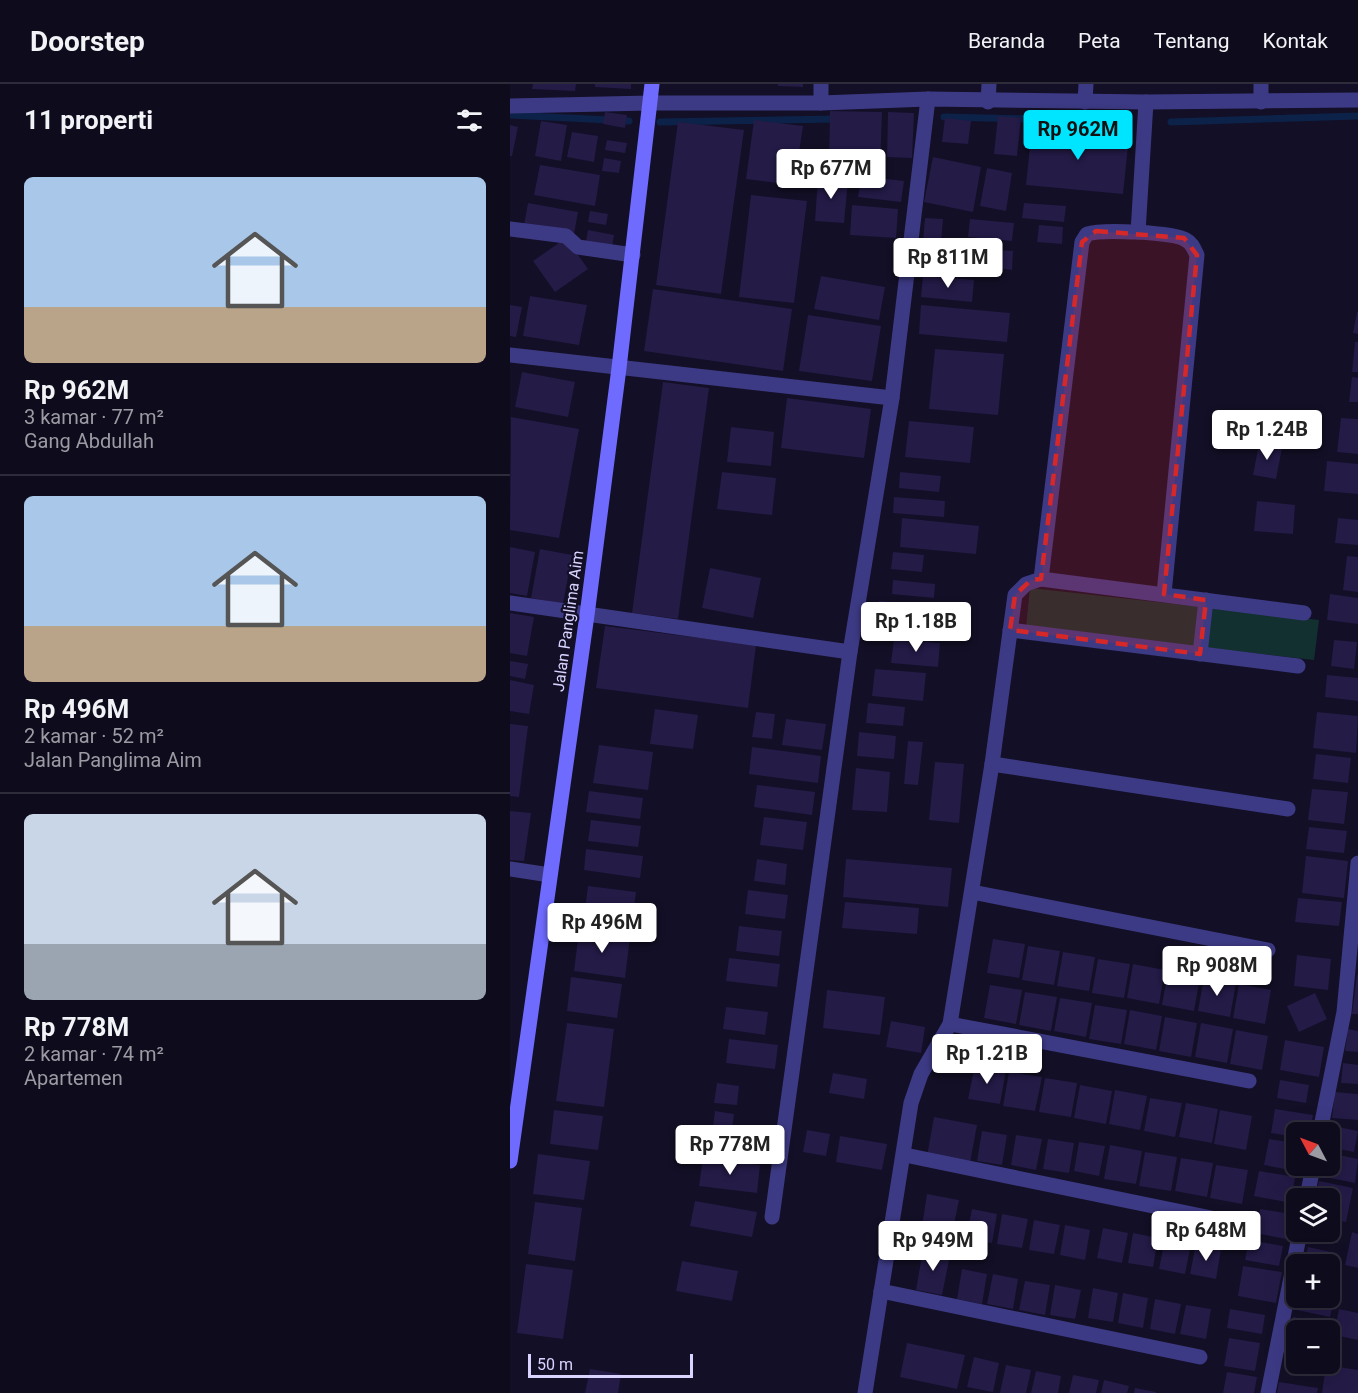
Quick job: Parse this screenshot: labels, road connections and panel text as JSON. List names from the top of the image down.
{
  "streets": {
    "street": ["Jalan Panglima Aim"]
  },
  "scale_bar": "50 m",
  "north": "top left",
  "page": {
    "header": "Doorstep",
    "nav": [
      "Beranda",
      "Peta",
      "Tentang",
      "Kontak"
    ],
    "heading": "11 properti",
    "price": [
      "Rp 962M",
      "Rp 677M",
      "Rp 811M",
      "Rp 1.24B",
      "Rp 1.18B",
      "Rp 496M",
      "Rp 908M",
      "Rp 1.21B",
      "Rp 778M",
      "Rp 648M",
      "Rp 949M"
    ],
    "list": [
      {
        "name": "Rp 962M",
        "note": "3 kamar · 77 m² · Gang Abdullah"
      },
      {
        "name": "Rp 496M",
        "note": "2 kamar · 52 m² · Jalan Panglima Aim"
      },
      {
        "name": "Rp 778M",
        "note": "2 kamar · 74 m² · Apartemen"
      }
    ],
    "map_buttons": ["+", "−"],
    "scale": "50 m"
  }
}
